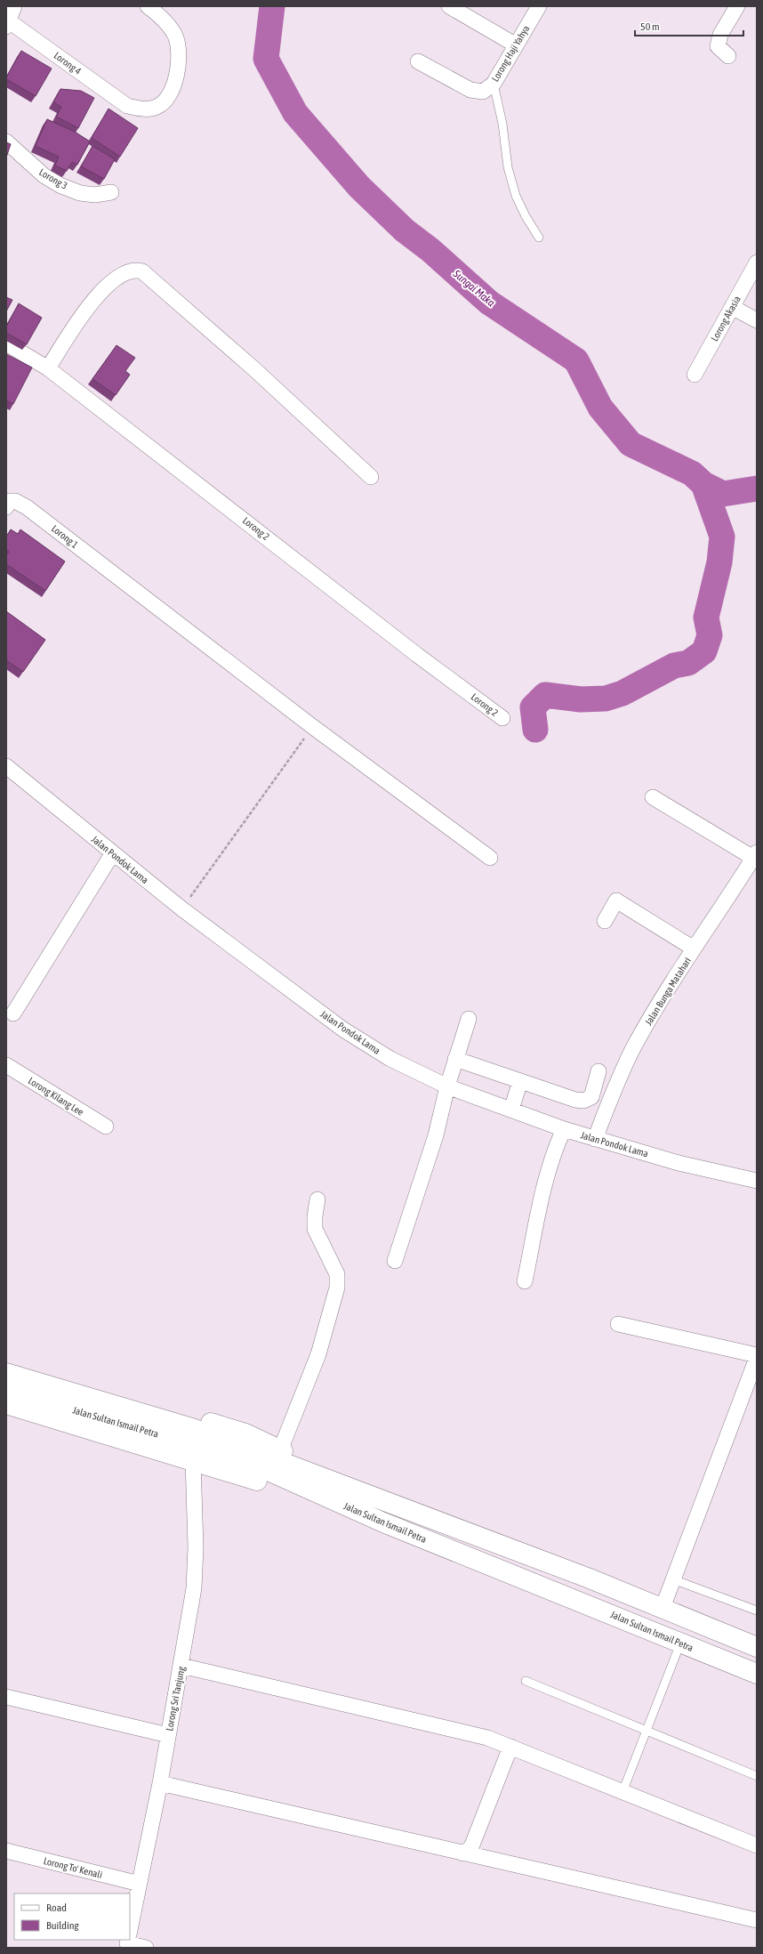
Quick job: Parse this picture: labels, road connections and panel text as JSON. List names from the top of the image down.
{
  "streets": {
    "main road": ["Jalan Sultan Ismail Petra"],
    "street": [
      "Lorong Haji Yahya",
      "Lorong 4",
      "Lorong 3",
      "Lorong Akasia",
      "Lorong 2",
      "Lorong 1",
      "Jalan Pondok Lama",
      "Jalan Bunga Matahari",
      "Lorong Kilang Lee",
      "Lorong Sri Tanjung",
      "Lorong To' Kenali"
    ]
  },
  "crossings": [
    ["Jalan Pondok Lama", "Jalan Bunga Matahari"],
    ["Jalan Sultan Ismail Petra", "Lorong Sri Tanjung"],
    ["Lorong Sri Tanjung", "Lorong To' Kenali"]
  ],
  "water": ["Sungai Maka"],
  "legend": ["Road", "Building"],
  "scale_bar": "50 m"
}
